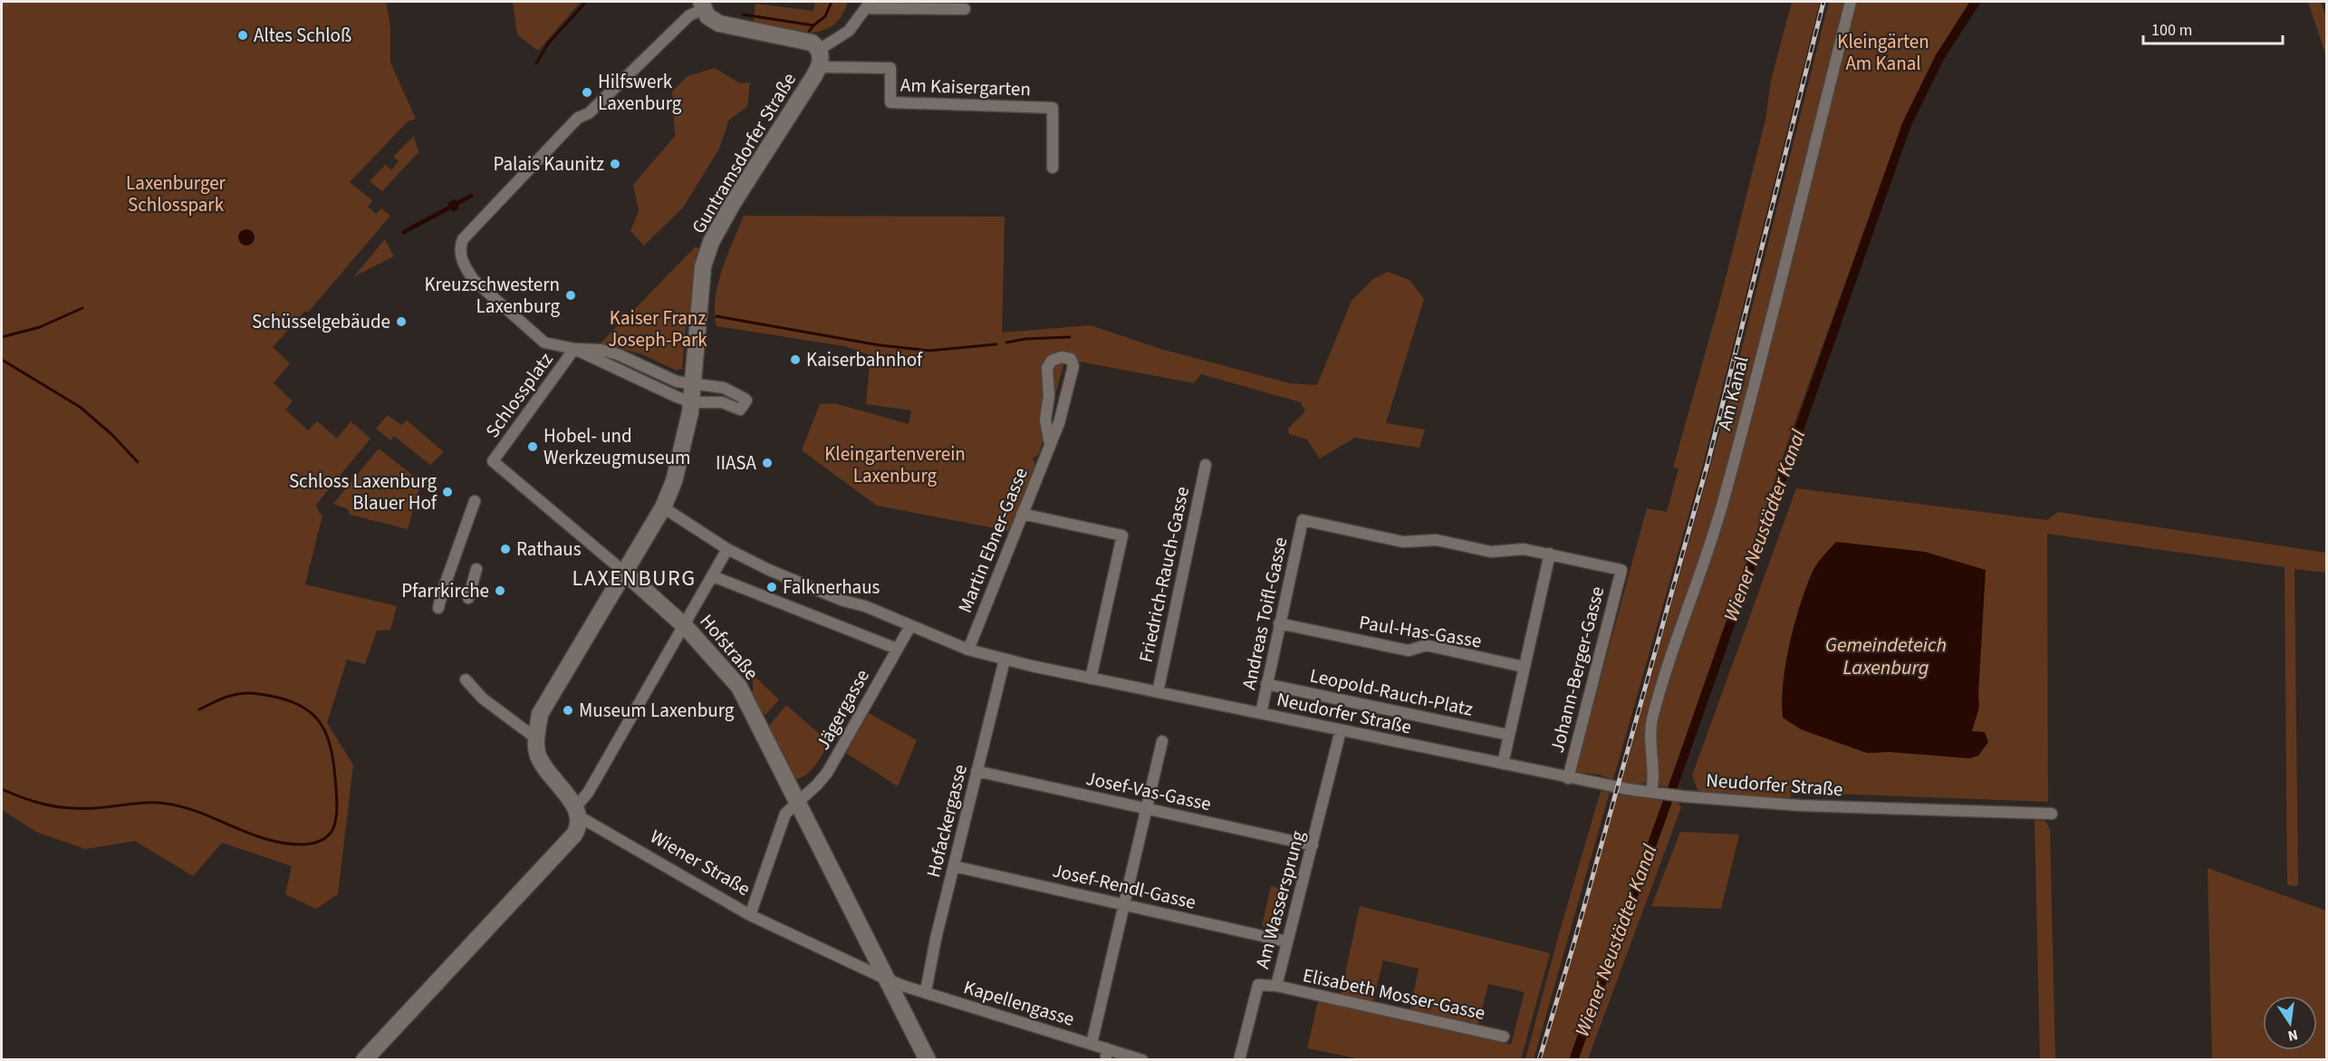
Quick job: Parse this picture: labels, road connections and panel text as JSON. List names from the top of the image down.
{
  "streets": {
    "main road": ["Guntramsdorfer Straße", "Hofstraße", "Wiener Straße"],
    "street": [
      "Am Kaisergarten",
      "Am Kanal",
      "Schlossplatz",
      "Martin Ebner-Gasse",
      "Friedrich-Rauch-Gasse",
      "Andreas Toifl-Gasse",
      "Paul-Has-Gasse",
      "Johann-Berger-Gasse",
      "Leopold-Rauch-Platz",
      "Jägergasse",
      "Neudorfer Straße",
      "Josef-Vas-Gasse",
      "Hofackergasse",
      "Josef-Rendl-Gasse",
      "Am Wassersprung",
      "Elisabeth Mosser-Gasse",
      "Kapellengasse"
    ]
  },
  "crossings": [
    ["Am Kaisergarten", "Guntramsdorfer Straße"],
    ["Guntramsdorfer Straße", "Hofstraße"],
    ["Guntramsdorfer Straße", "Neudorfer Straße"],
    ["Guntramsdorfer Straße", "Wiener Straße"],
    ["Am Kanal", "Neudorfer Straße"],
    ["Schlossplatz", "Hofstraße"],
    ["Martin Ebner-Gasse", "Neudorfer Straße"],
    ["Friedrich-Rauch-Gasse", "Neudorfer Straße"],
    ["Andreas Toifl-Gasse", "Paul-Has-Gasse"],
    ["Andreas Toifl-Gasse", "Johann-Berger-Gasse"],
    ["Andreas Toifl-Gasse", "Leopold-Rauch-Platz"],
    ["Andreas Toifl-Gasse", "Neudorfer Straße"],
    ["Hofstraße", "Jägergasse"],
    ["Hofstraße", "Wiener Straße"],
    ["Hofstraße", "Kapellengasse"],
    ["Johann-Berger-Gasse", "Neudorfer Straße"],
    ["Jägergasse", "Neudorfer Straße"],
    ["Jägergasse", "Wiener Straße"],
    ["Neudorfer Straße", "Hofackergasse"],
    ["Neudorfer Straße", "Am Wassersprung"],
    ["Josef-Vas-Gasse", "Hofackergasse"],
    ["Josef-Vas-Gasse", "Am Wassersprung"],
    ["Hofackergasse", "Josef-Rendl-Gasse"],
    ["Hofackergasse", "Kapellengasse"],
    ["Wiener Straße", "Kapellengasse"],
    ["Josef-Rendl-Gasse", "Am Wassersprung"],
    ["Am Wassersprung", "Elisabeth Mosser-Gasse"]
  ],
  "districts": ["LAXENBURG"],
  "water": ["Wiener Neustädter Kanal", "Gemeindeteich Laxenburg"],
  "parks": [
    "Kleingärten Am Kanal",
    "Laxenburger Schlosspark",
    "Kaiser Franz Joseph-Park",
    "Kleingartenverein Laxenburg"
  ],
  "places": [
    "Altes Schloß",
    "Hilfswerk Laxenburg",
    "Palais Kaunitz",
    "Kreuzschwestern Laxenburg",
    "Schüsselgebäude",
    "Kaiserbahnhof",
    "Hobel- und Werkzeugmuseum",
    "IIASA",
    "Schloss Laxenburg Blauer Hof",
    "Rathaus",
    "Falknerhaus",
    "Pfarrkirche",
    "Museum Laxenburg"
  ],
  "scale_bar": "100 m",
  "north": "bottom"
}
